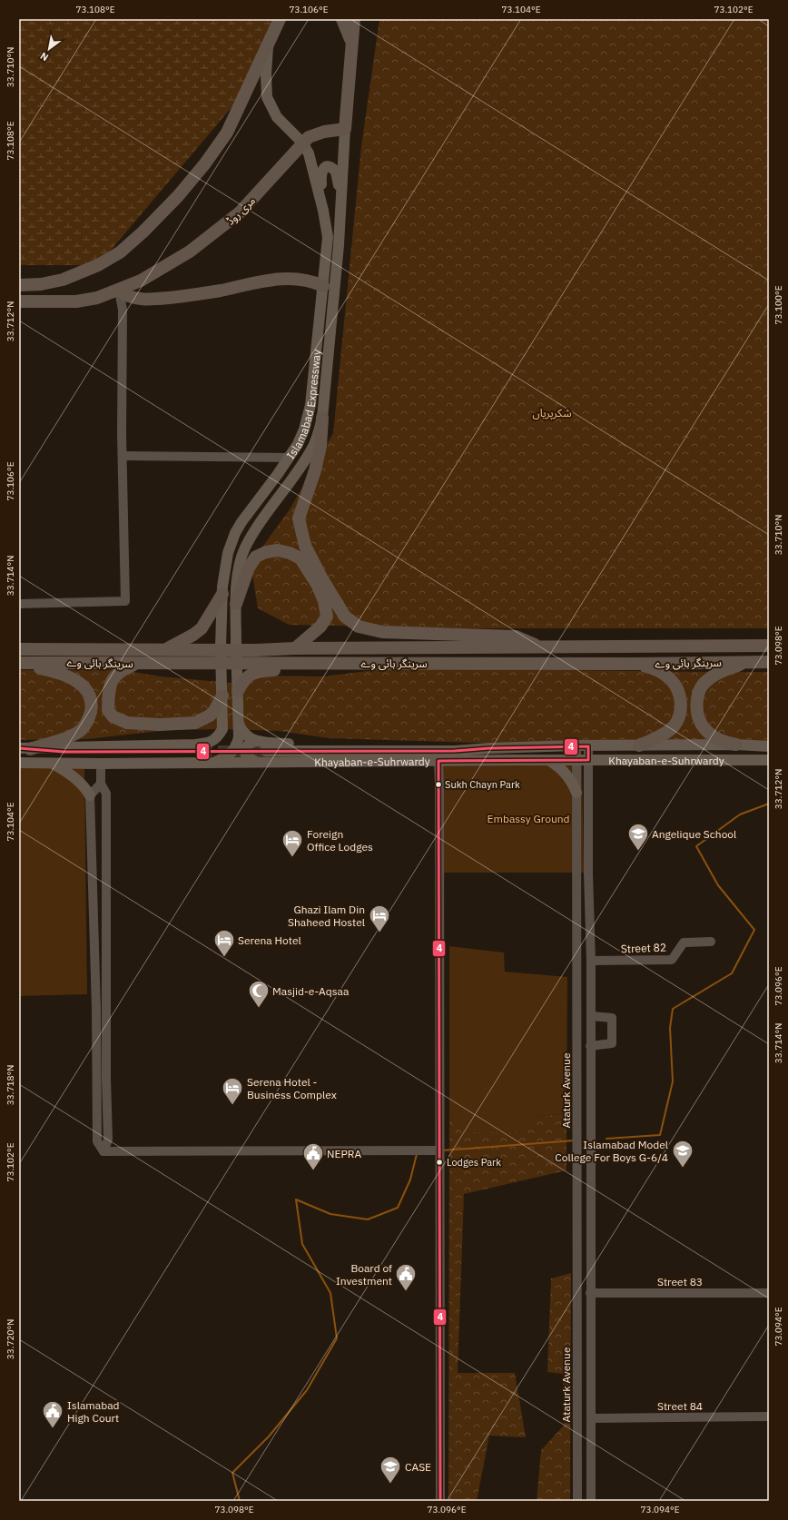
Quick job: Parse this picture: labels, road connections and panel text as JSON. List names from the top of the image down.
{
  "streets": {
    "highway": ["مری روڈ", "سرینگر ہائی وے"],
    "main road": ["Islamabad Expressway", "Khayaban-e-Suhrwardy"],
    "street": [
      "Street 82",
      "Ataturk Avenue",
      "Street 83",
      "Street 84"
    ]
  },
  "crossings": [
    ["مری روڈ", "Islamabad Expressway"],
    ["Islamabad Expressway", "Khayaban-e-Suhrwardy"],
    ["Khayaban-e-Suhrwardy", "Ataturk Avenue"],
    ["Street 82", "Ataturk Avenue"],
    ["Ataturk Avenue", "Street 83"],
    ["Ataturk Avenue", "Street 84"]
  ],
  "parks": ["شکرپریاں", "Embassy Ground"],
  "places": {
    "other": ["Sukh Chayn Park", "Lodges Park"],
    "school or university": ["Angelique School", "Islamabad Model College For Boys G-6/4", "CASE"],
    "hotel": [
      "Foreign Office Lodges",
      "Ghazi Ilam Din Shaheed Hostel",
      "Serena Hotel",
      "Serena Hotel - Business Complex"
    ],
    "mosque": ["Masjid-e-Aqsaa"],
    "public building": ["NEPRA", "Board of Investment", "Islamabad High Court"]
  },
  "lines": ["transit line 4"],
  "north": "bottom left",
  "coordinates": [
    "73.108°E",
    "73.106°E",
    "73.104°E",
    "73.102°E",
    "33.710°N",
    "73.100°E",
    "33.712°N",
    "33.714°N",
    "73.098°E",
    "73.096°E",
    "33.718°N",
    "73.094°E",
    "33.720°N"
  ]
}
